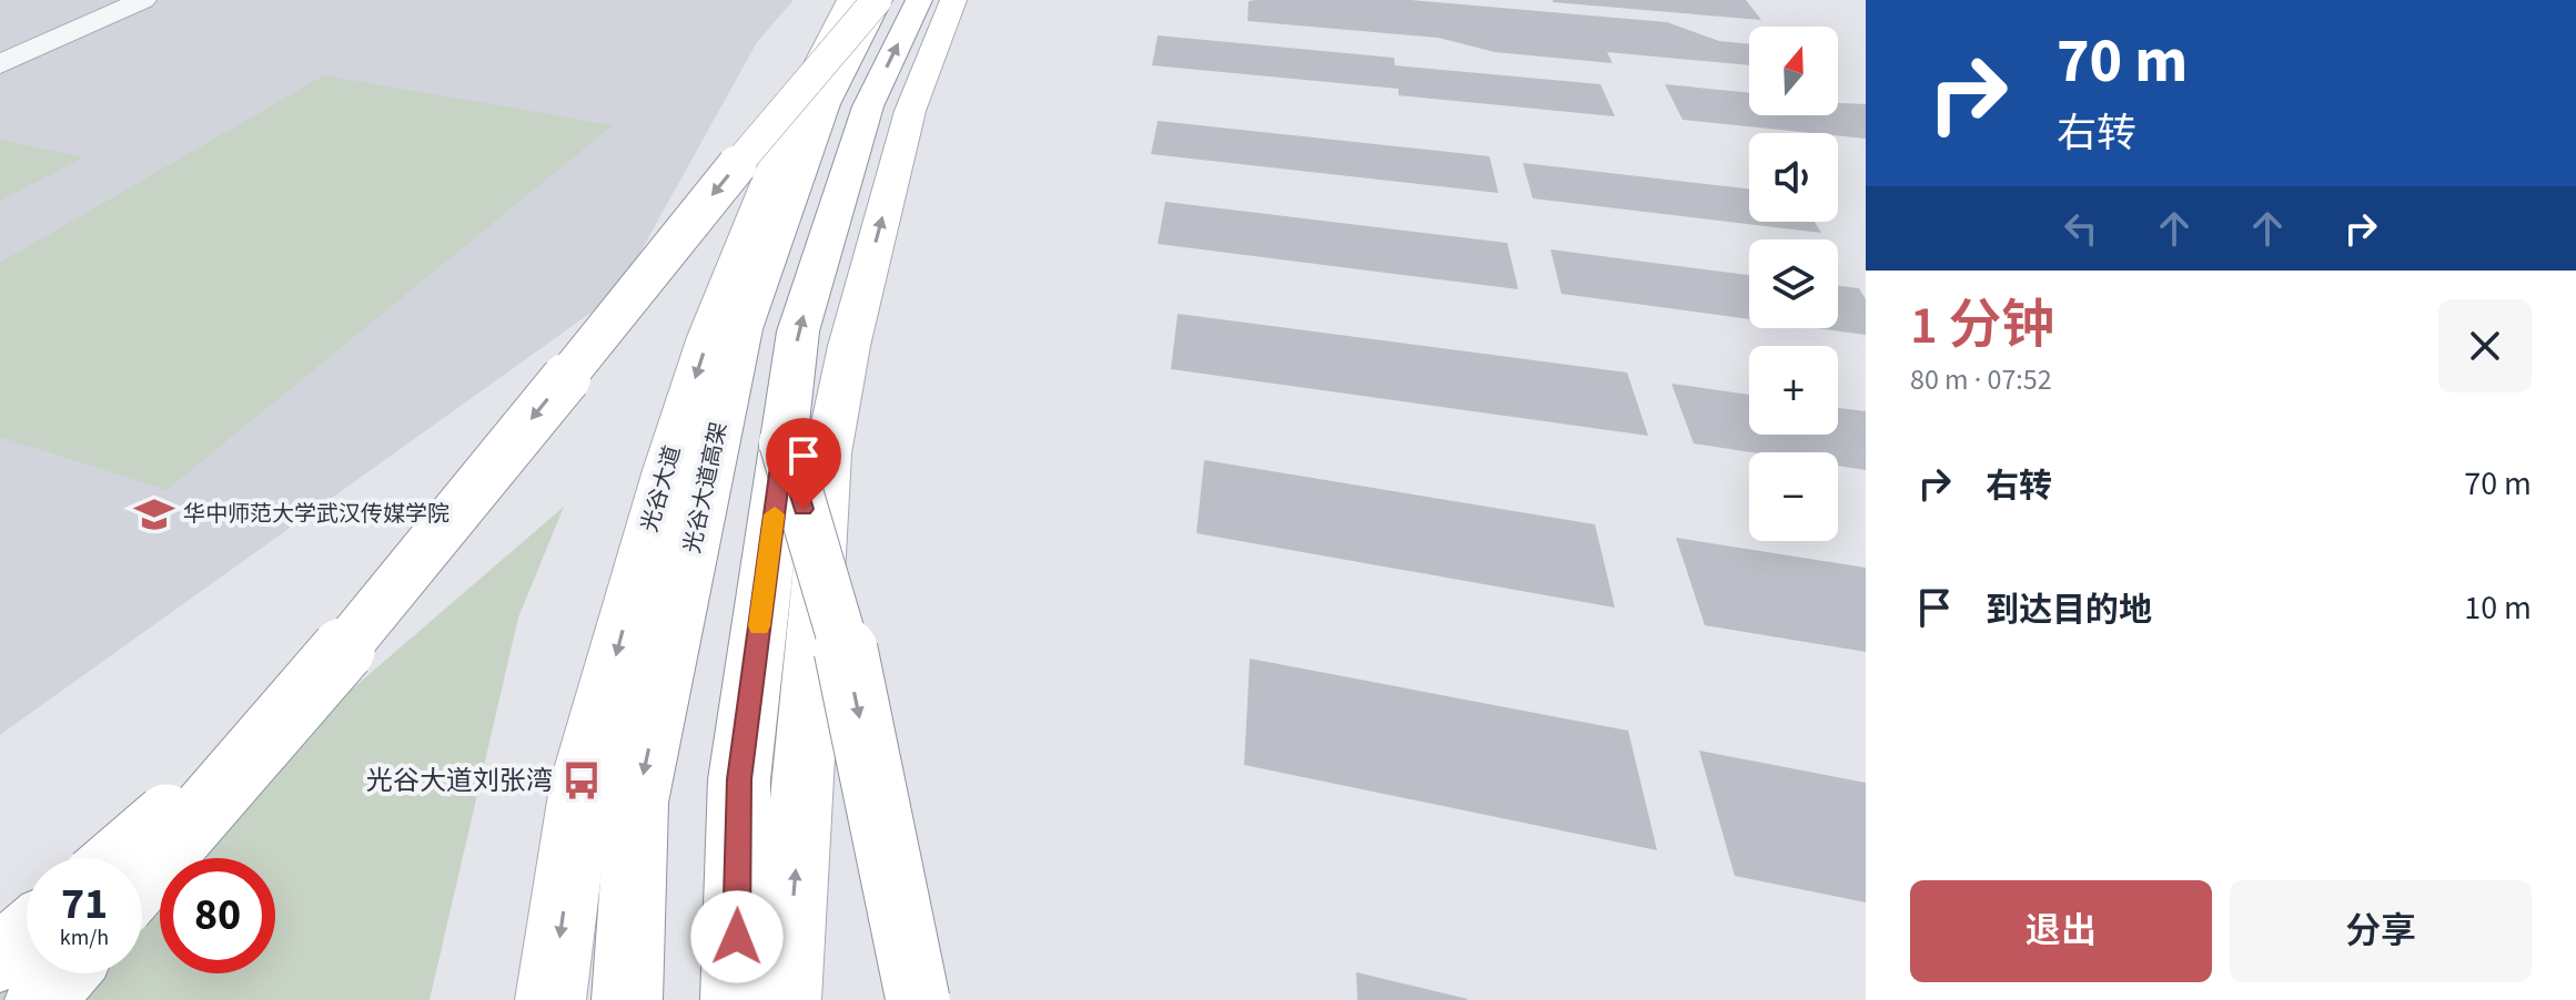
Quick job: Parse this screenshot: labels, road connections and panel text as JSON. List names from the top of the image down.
{
  "streets": {
    "main road": ["光谷大道高架", "光谷大道"]
  },
  "places": {
    "school or university": ["华中师范大学武汉传媒学院"],
    "bus stop": ["光谷大道刘张湾"]
  },
  "north": "top",
  "page": {
    "turn": ["70 m", "右转"],
    "map_buttons": ["+", "−"],
    "heading": ["1 分钟", "80 m · 07:52"],
    "list": [
      {
        "name": "右转",
        "value": "70 m"
      },
      {
        "name": "到达目的地",
        "value": "10 m"
      }
    ],
    "speed": "71 km/h",
    "limit": "80",
    "buttons": ["退出", "分享"]
  }
}
